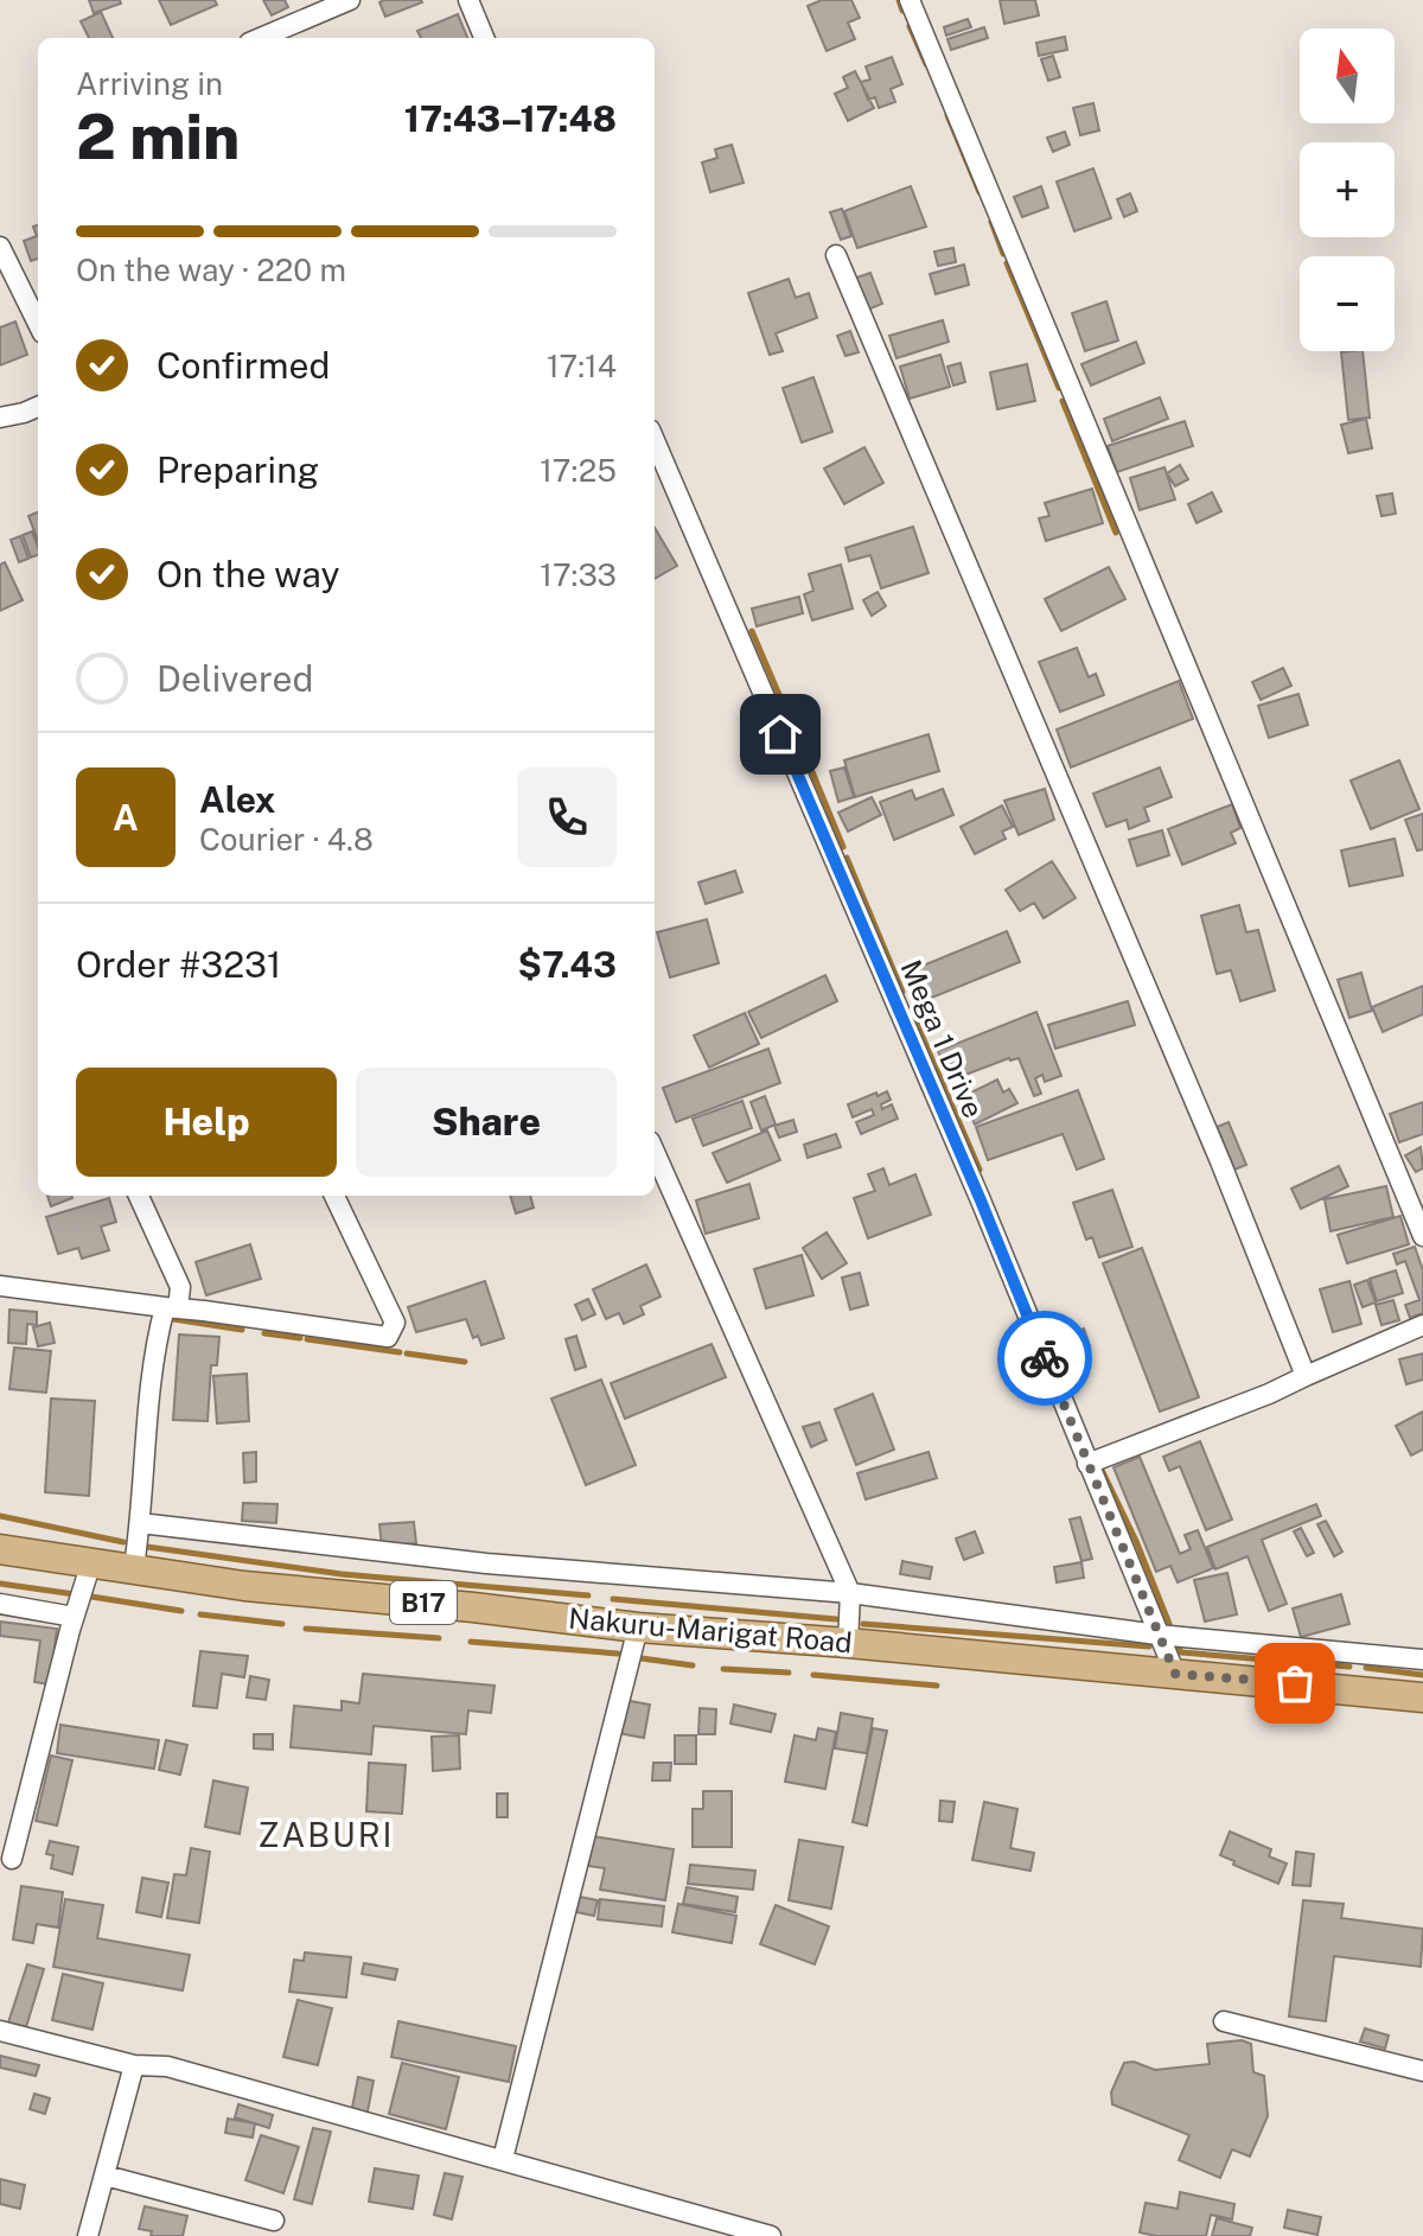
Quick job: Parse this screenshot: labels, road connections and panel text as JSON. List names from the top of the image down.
{
  "streets": {
    "main road": ["B17", "Nakuru-Marigat Road"],
    "street": ["Mega 1 Drive"]
  },
  "crossings": [
    ["Mega 1 Drive", "Nakuru-Marigat Road"]
  ],
  "districts": ["ZABURI"],
  "north": "top",
  "page": {
    "map_buttons": ["+", "−"],
    "heading": ["2 min", "Arriving in", "17:43–17:48"],
    "panel": [
      "Alex",
      "Courier · 4.8",
      "Order #3231",
      "$7.43"
    ],
    "bar": "On the way · 220 m",
    "list": [
      ["Confirmed", "17:14"],
      ["Preparing", "17:25"],
      ["On the way", "17:33"],
      "Delivered"
    ],
    "round": "A",
    "buttons": ["Help", "Share"]
  }
}
